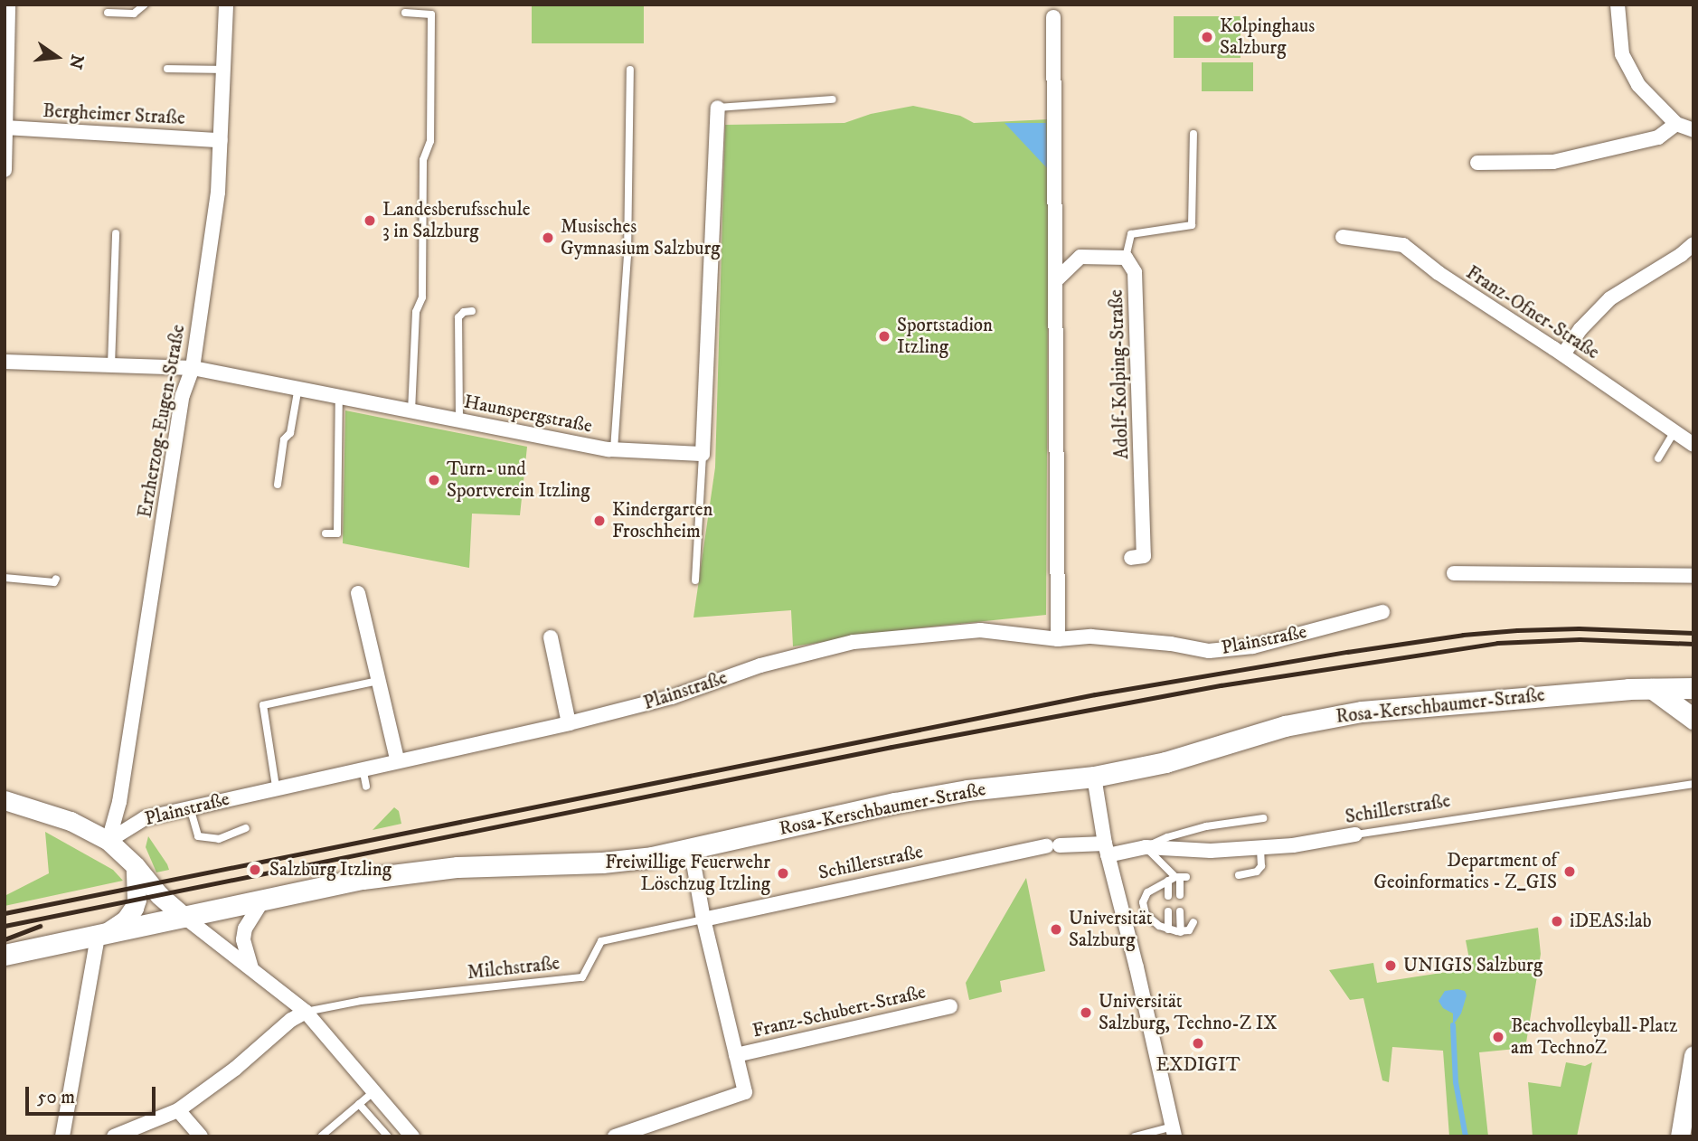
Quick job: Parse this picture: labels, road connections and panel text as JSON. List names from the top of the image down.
{
  "streets": {
    "main road": ["Rosa-Kerschbaumer-Straße"],
    "street": [
      "Bergheimer Straße",
      "Franz-Ofner-Straße",
      "Adolf-Kolping-Straße",
      "Haunspergstraße",
      "Erzherzog-Eugen-Straße",
      "Plainstraße",
      "Schillerstraße",
      "Franz-Schubert-Straße"
    ],
    "lane": ["Milchstraße"]
  },
  "crossings": [
    ["Bergheimer Straße", "Erzherzog-Eugen-Straße"],
    ["Haunspergstraße", "Erzherzog-Eugen-Straße"],
    ["Erzherzog-Eugen-Straße", "Plainstraße"],
    ["Rosa-Kerschbaumer-Straße", "Franz-Schubert-Straße"],
    ["Schillerstraße", "Milchstraße"],
    ["Schillerstraße", "Franz-Schubert-Straße"],
    ["Milchstraße", "Franz-Schubert-Straße"]
  ],
  "places": [
    "Kolpinghaus Salzburg",
    "Landesberufsschule 3 in Salzburg",
    "Musisches Gymnasium Salzburg",
    "Sportstadion Itzling",
    "Turn- und Sportverein Itzling",
    "Kindergarten Froschheim",
    "Salzburg Itzling",
    "Department of Geoinformatics - Z_GIS",
    "Freiwillige Feuerwehr Löschzug Itzling",
    "iDEAS:lab",
    "Universität Salzburg",
    "UNIGIS Salzburg",
    "Universität Salzburg, Techno-Z IX",
    "Beachvolleyball-Platz am TechnoZ",
    "EXDIGIT"
  ],
  "scale_bar": "50 m",
  "north": "right"
}
